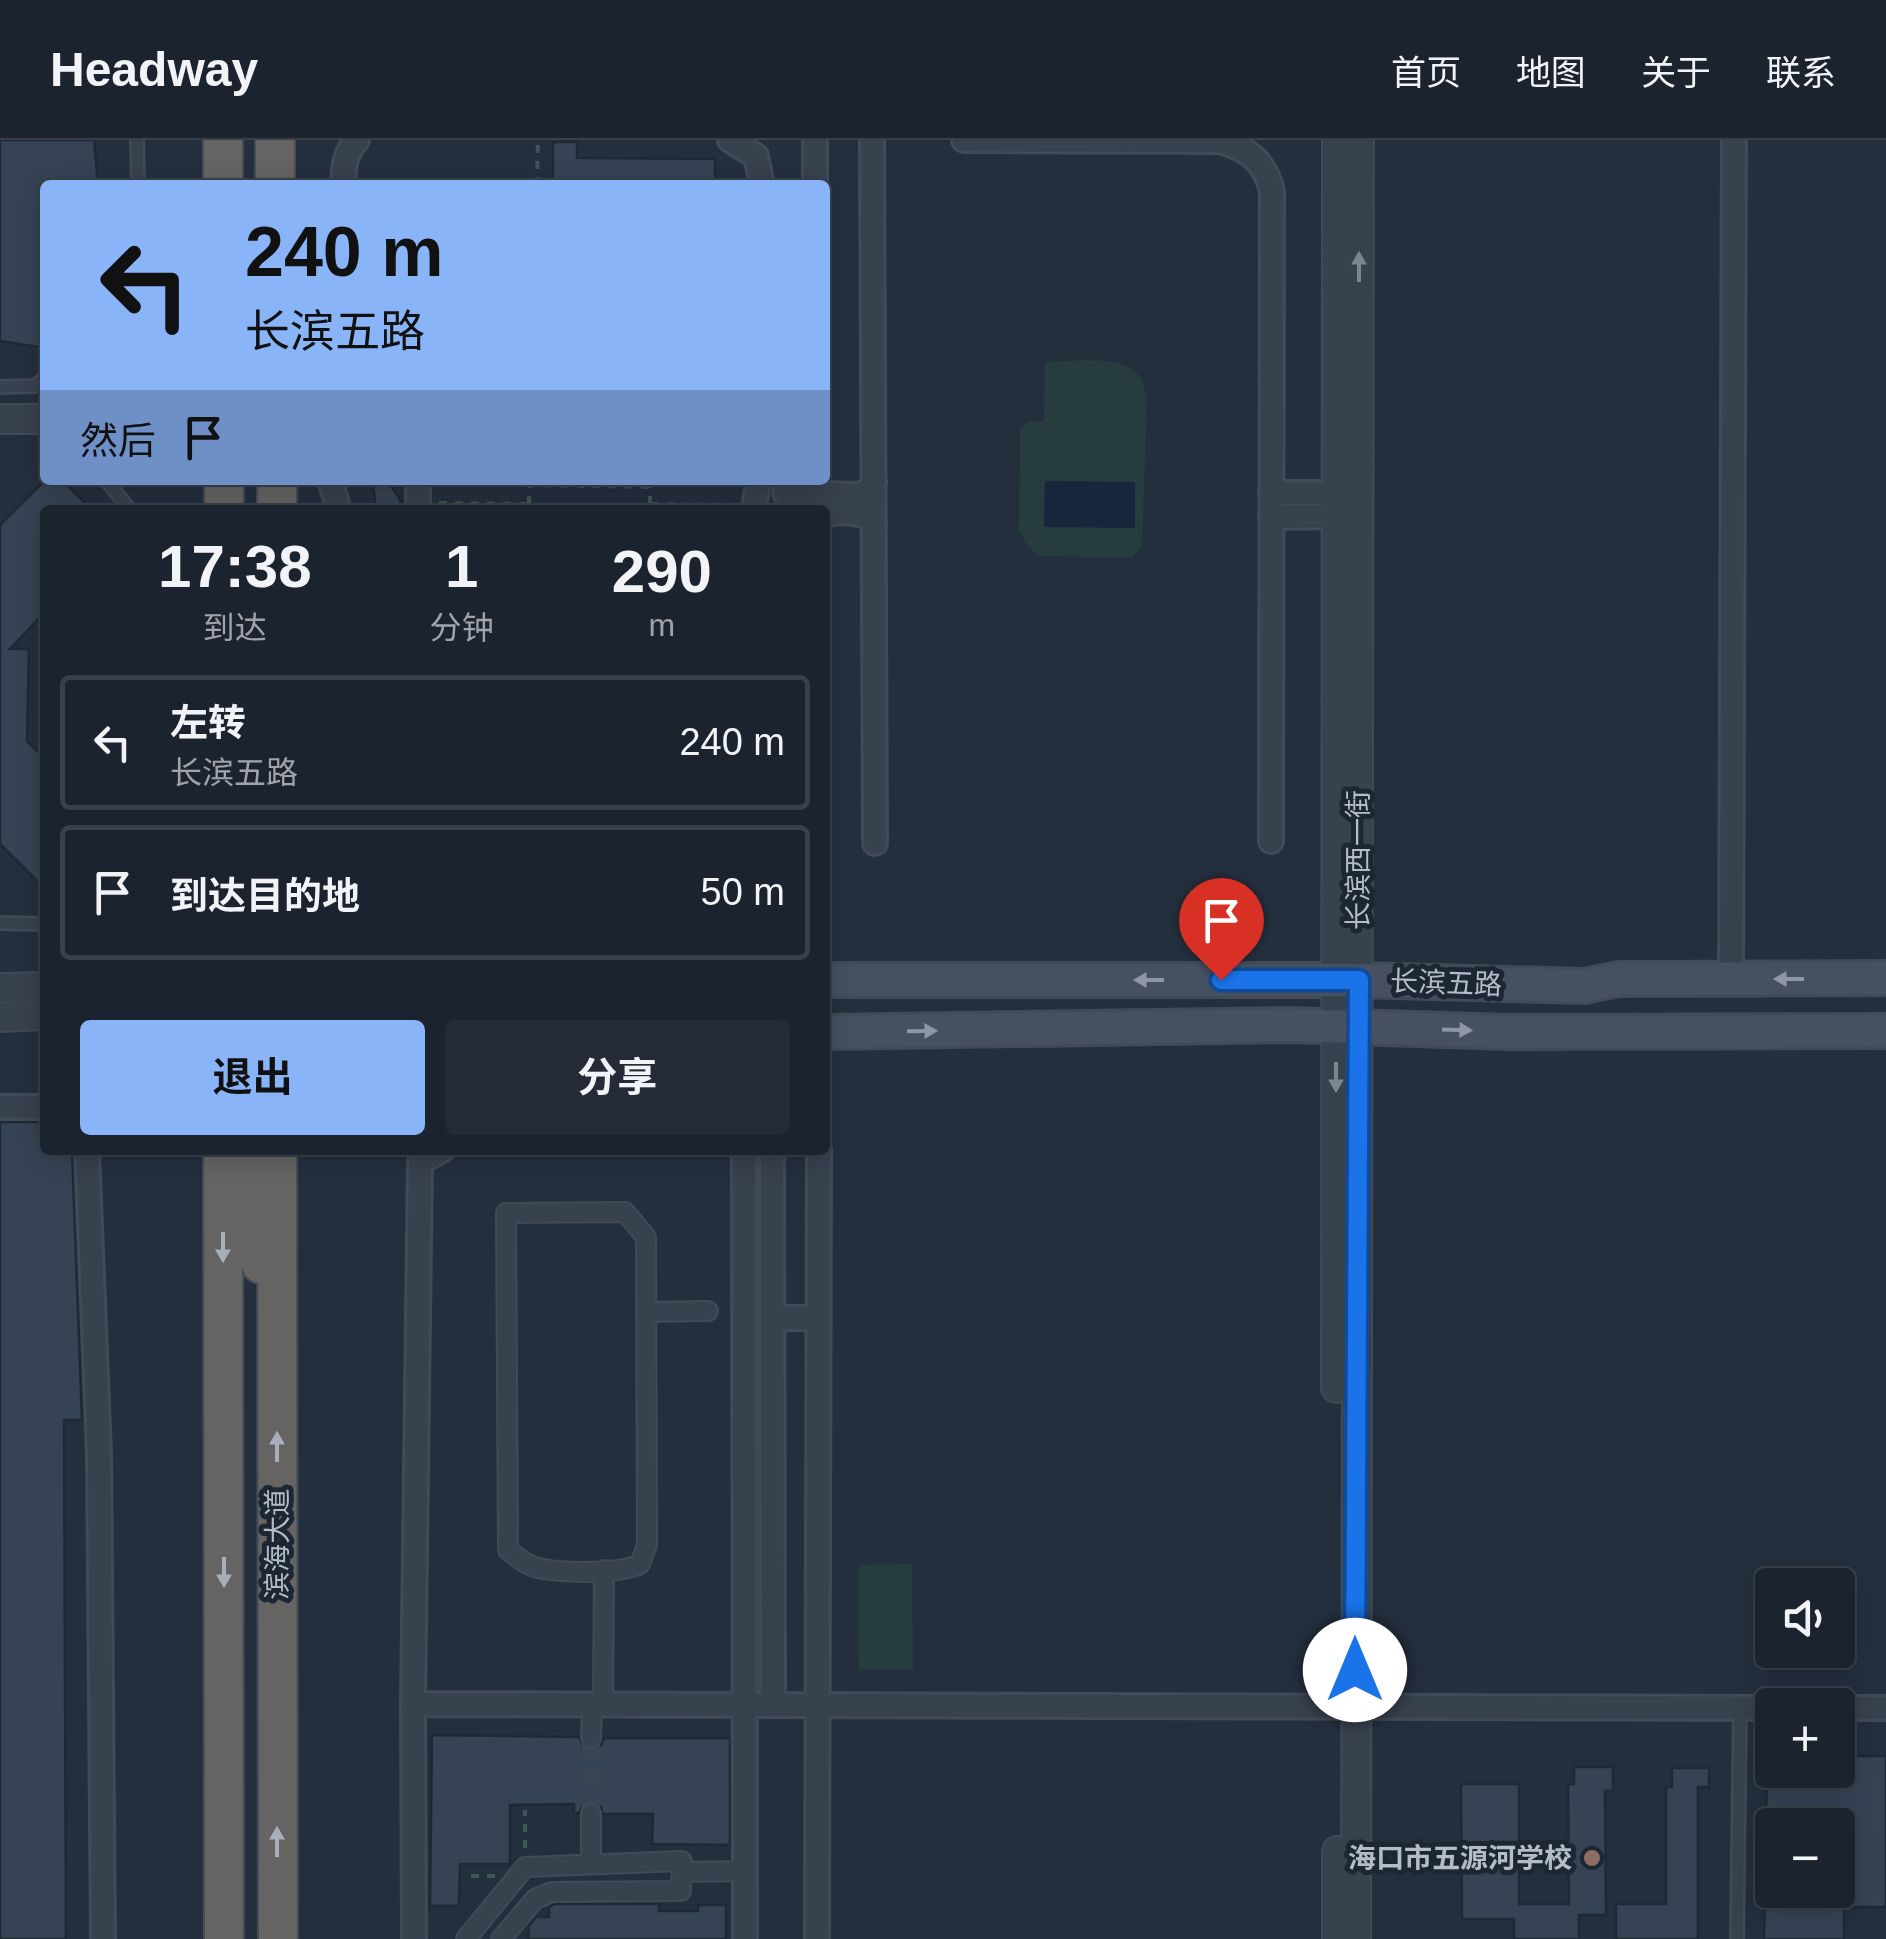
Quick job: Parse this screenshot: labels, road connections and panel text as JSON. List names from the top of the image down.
{
  "streets": {
    "highway": ["滨海大道"],
    "main road": ["长滨五路"],
    "street": ["长滨西一街"]
  },
  "crossings": [
    ["长滨西一街", "长滨五路"]
  ],
  "places": ["海口市五源河学校"],
  "page": {
    "header": "Headway",
    "nav": [
      "首页",
      "地图",
      "关于",
      "联系"
    ],
    "turn": ["240 m", "长滨五路"],
    "then": "然后",
    "eta": [
      "17:38",
      "到达",
      "1",
      "分钟",
      "290",
      "m"
    ],
    "list": [
      {
        "name": "左转",
        "note": "长滨五路",
        "value": "240 m"
      },
      {
        "name": "到达目的地",
        "value": "50 m"
      }
    ],
    "buttons": ["退出", "分享"],
    "map_buttons": ["+", "−"]
  }
}
